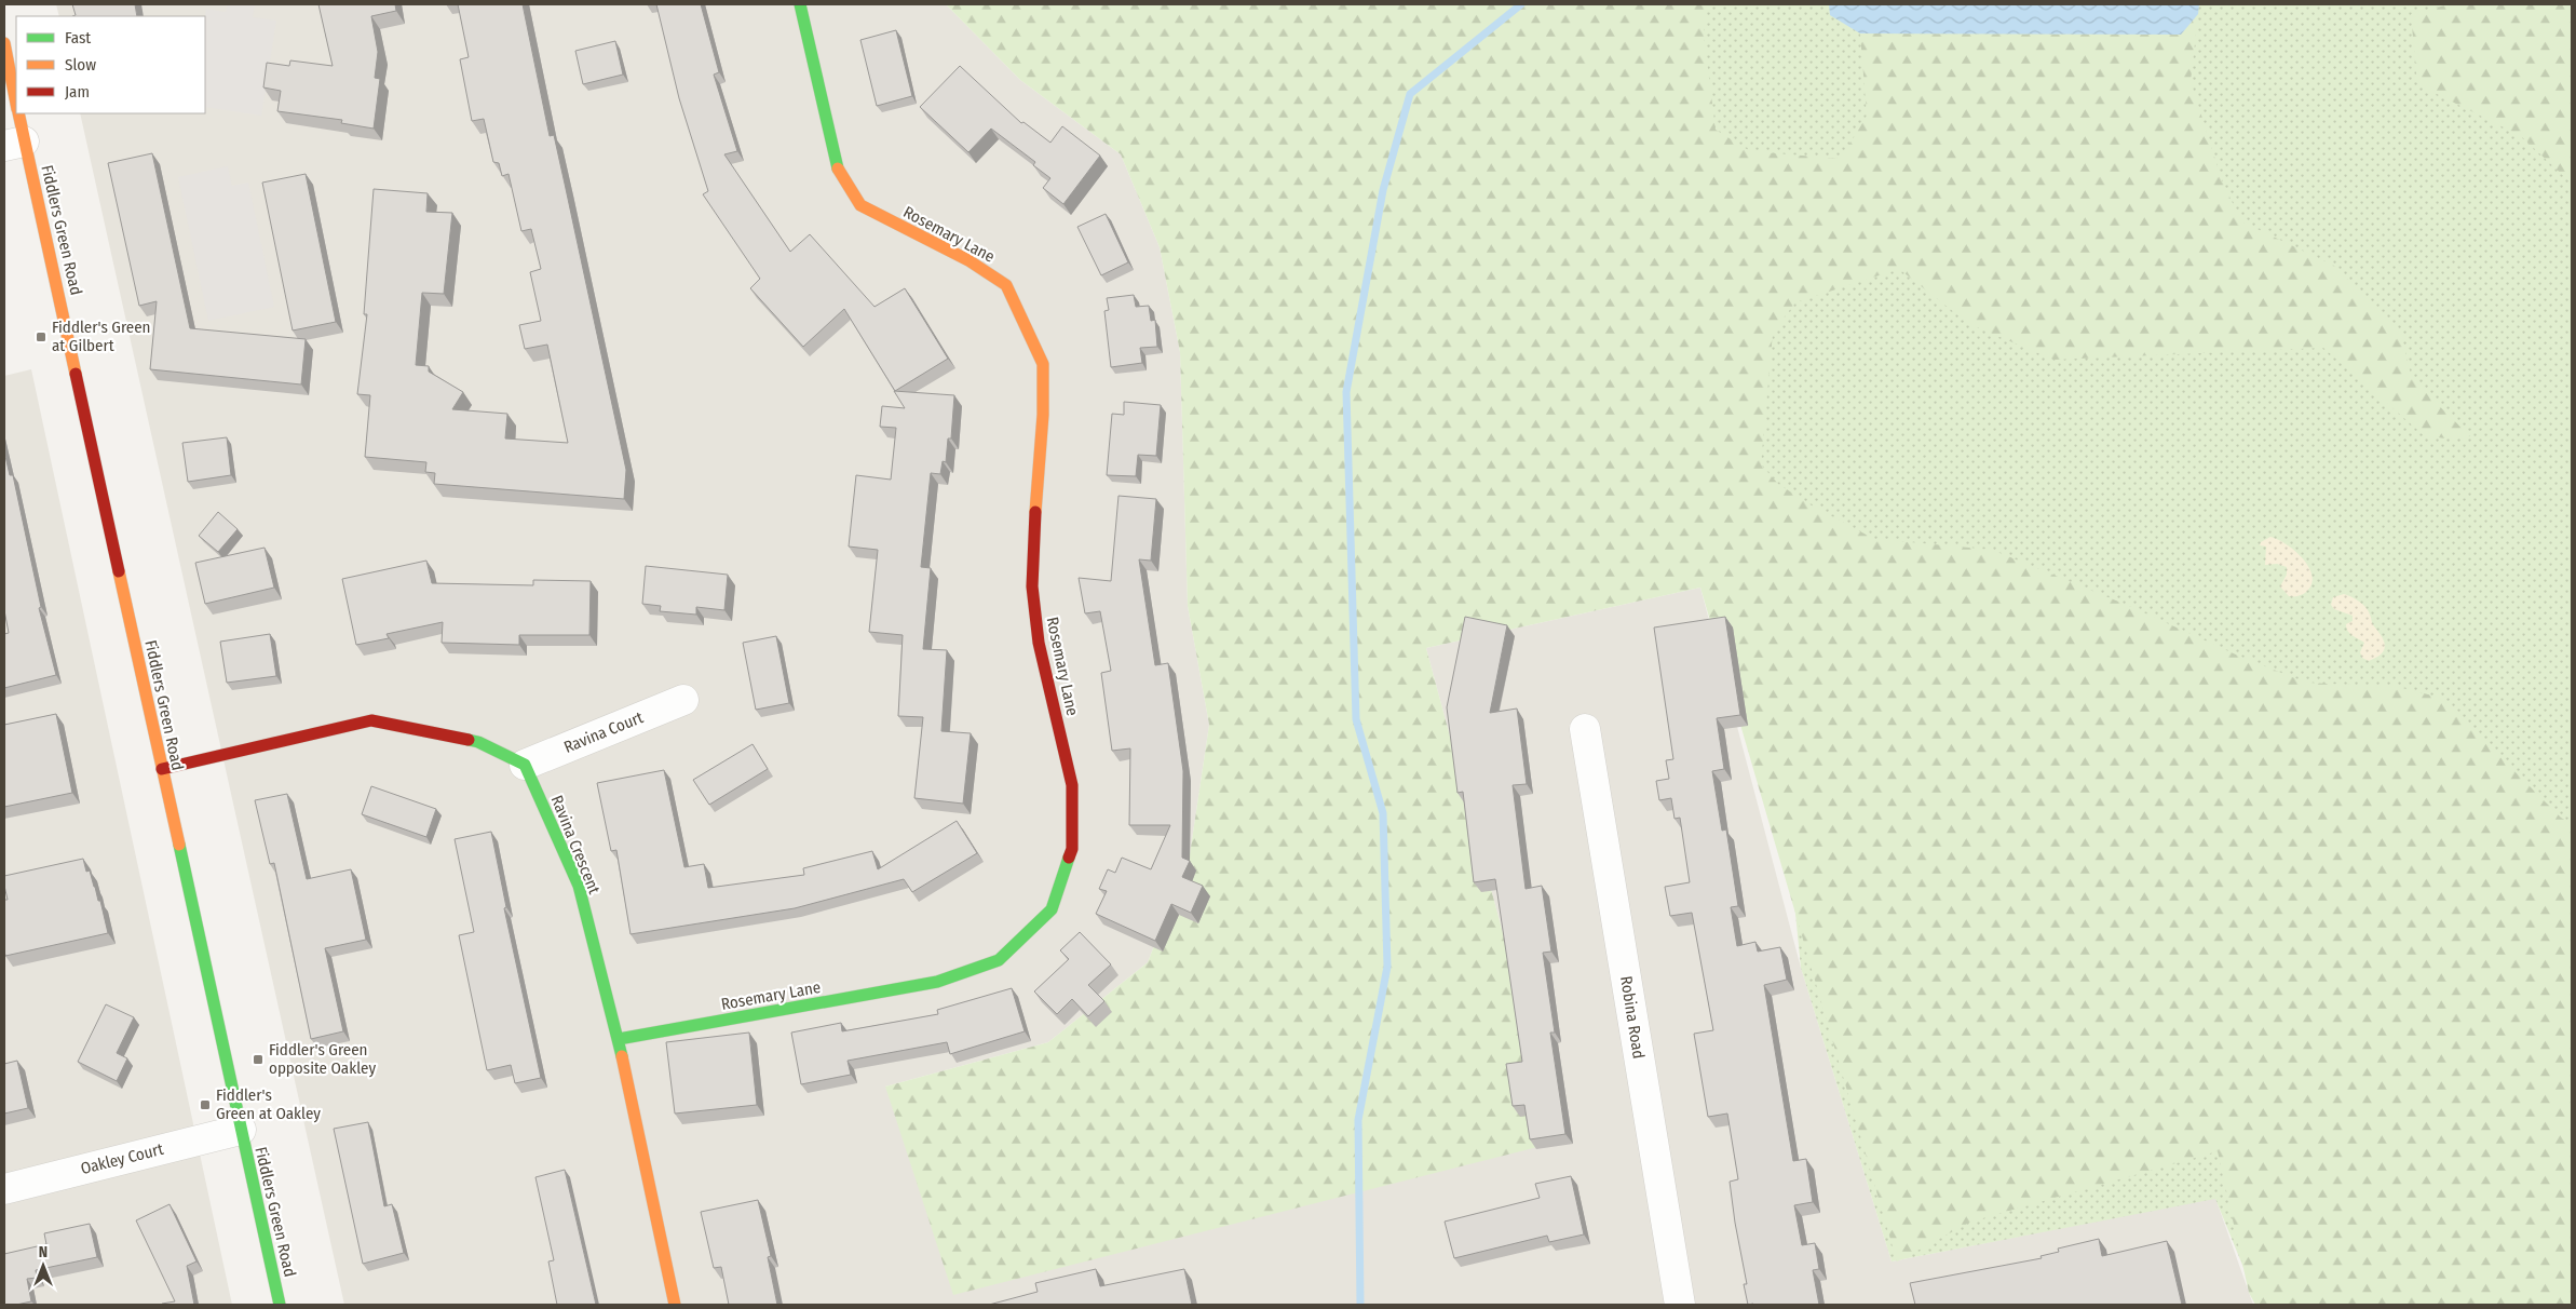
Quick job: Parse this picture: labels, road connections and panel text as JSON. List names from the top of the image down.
{
  "streets": {
    "street": [
      "Fiddlers Green Road",
      "Rosemary Lane",
      "Ravina Court",
      "Ravina Crescent",
      "Robina Road",
      "Oakley Court"
    ]
  },
  "crossings": [
    ["Fiddlers Green Road", "Oakley Court"],
    ["Rosemary Lane", "Ravina Crescent"],
    ["Ravina Court", "Ravina Crescent"]
  ],
  "places": {
    "transit": ["Fiddler's Green at Gilbert", "Fiddler's Green opposite Oakley", "Fiddler's Green at Oakley"]
  },
  "legend": ["Fast", "Slow", "Jam"],
  "north": "top"
}
